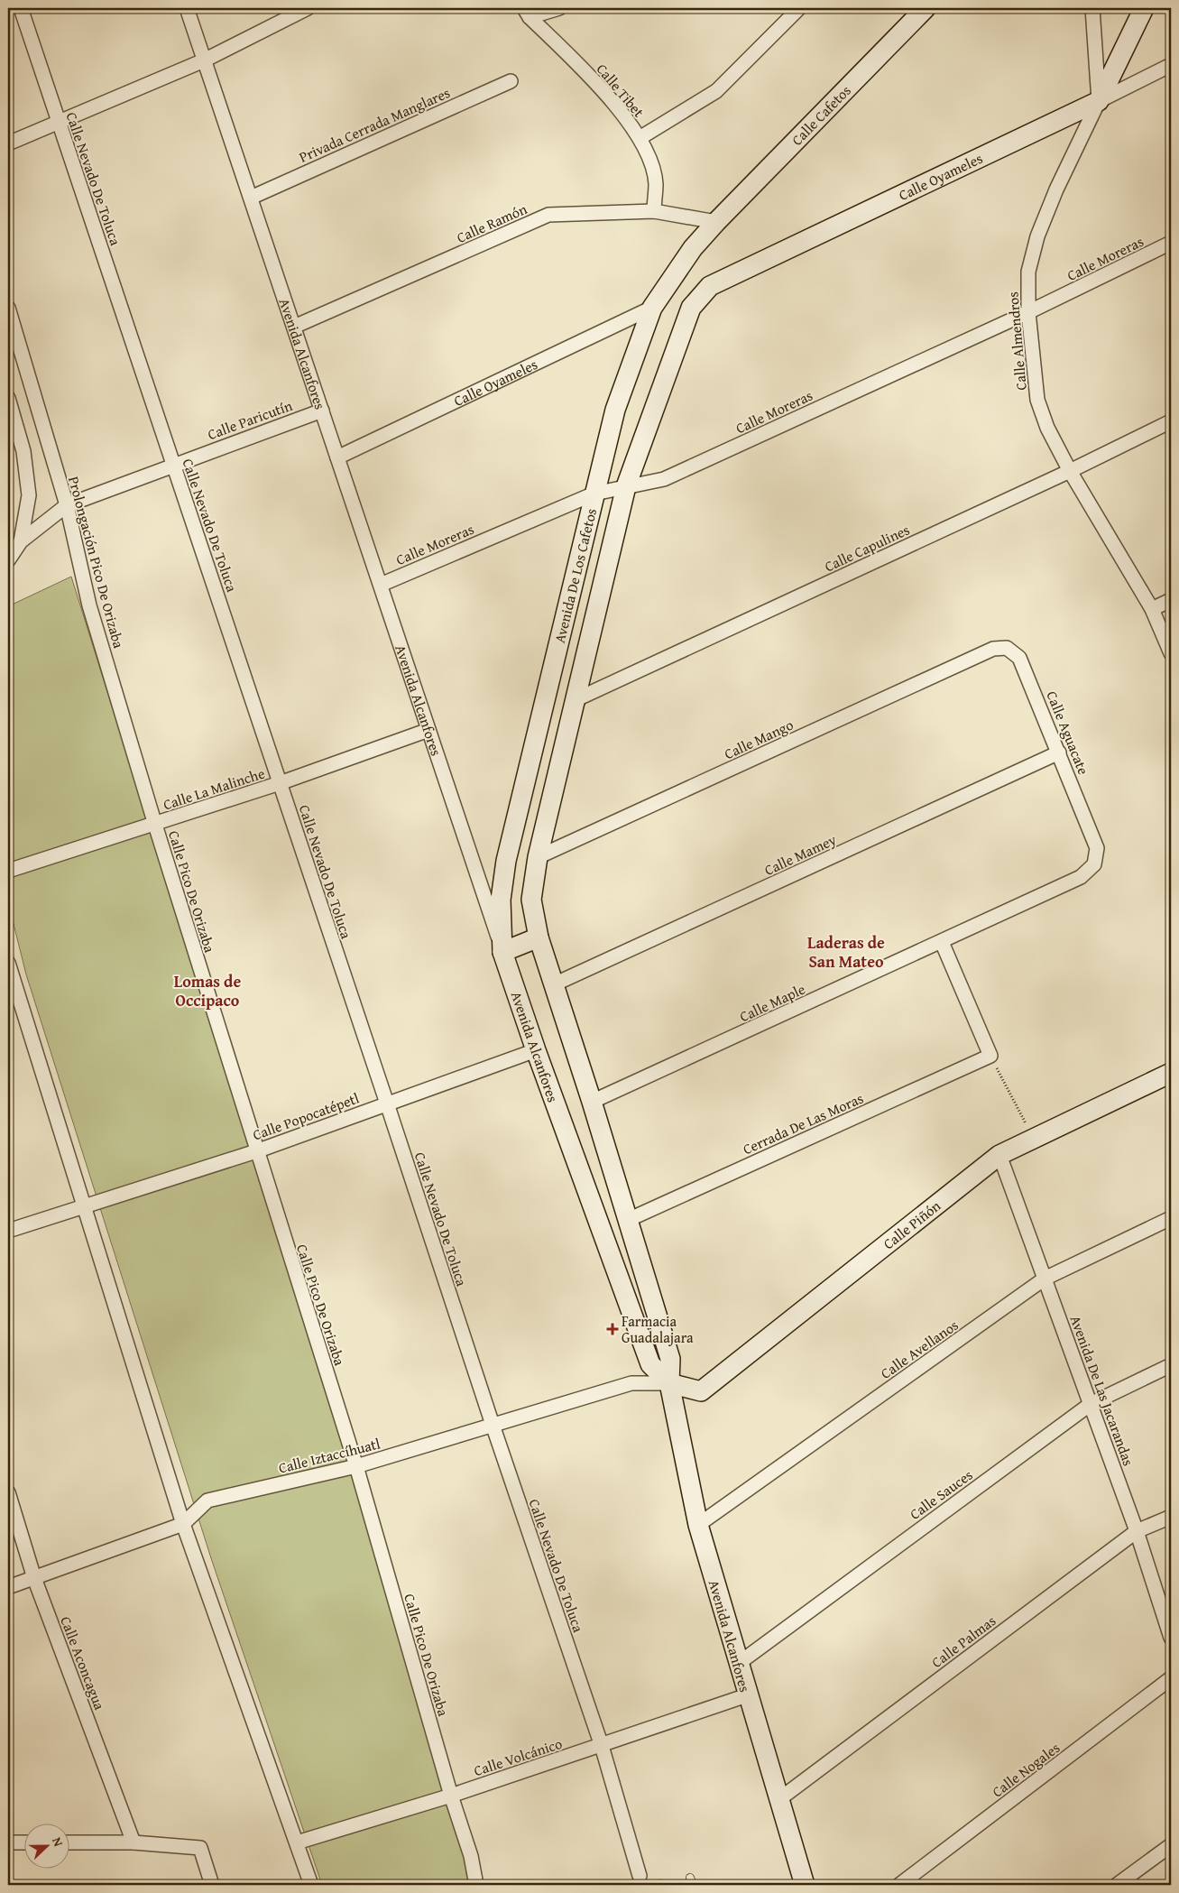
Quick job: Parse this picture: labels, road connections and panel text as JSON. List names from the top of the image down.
{
  "streets": {
    "street": [
      "Calle Tibet",
      "Calle Cafetos",
      "Privada Cerrada Manglares",
      "Calle Oyameles",
      "Calle Nevado De Toluca",
      "Calle Ramón",
      "Calle Moreras",
      "Calle Almendros",
      "Avenida Alcanfores",
      "Calle Paricutín",
      "Calle Capulines",
      "Prolongación Pico De Orizaba",
      "Avenida De Los Cafetos",
      "Calle Aguacate",
      "Calle Mango",
      "Calle La Malinche",
      "Calle Mamey",
      "Calle Pico De Orizaba",
      "Calle Maple",
      "Calle Popocatépetl",
      "Cerrada De Las Moras",
      "Calle Piñón",
      "Calle Avellanos",
      "Avenida De Las Jacarandas",
      "Calle Iztaccíhuatl",
      "Calle Sauces",
      "Calle Palmas",
      "Calle Aconcagua",
      "Calle Volcánico",
      "Calle Nogales"
    ]
  },
  "crossings": [
    ["Calle Tibet", "Calle Ramón"],
    ["Calle Cafetos", "Calle Ramón"],
    ["Calle Cafetos", "Avenida De Los Cafetos"],
    ["Privada Cerrada Manglares", "Avenida Alcanfores"],
    ["Calle Oyameles", "Calle Almendros"],
    ["Calle Oyameles", "Avenida Alcanfores"],
    ["Calle Oyameles", "Avenida De Los Cafetos"],
    ["Calle Nevado De Toluca", "Calle Paricutín"],
    ["Calle Nevado De Toluca", "Calle La Malinche"],
    ["Calle Nevado De Toluca", "Calle Popocatépetl"],
    ["Calle Nevado De Toluca", "Calle Iztaccíhuatl"],
    ["Calle Nevado De Toluca", "Calle Volcánico"],
    ["Calle Ramón", "Avenida Alcanfores"],
    ["Calle Ramón", "Avenida De Los Cafetos"],
    ["Calle Moreras", "Calle Almendros"],
    ["Calle Moreras", "Avenida Alcanfores"],
    ["Calle Moreras", "Avenida De Los Cafetos"],
    ["Calle Almendros", "Calle Capulines"],
    ["Avenida Alcanfores", "Calle Paricutín"],
    ["Avenida Alcanfores", "Avenida De Los Cafetos"],
    ["Avenida Alcanfores", "Calle La Malinche"],
    ["Avenida Alcanfores", "Calle Mamey"],
    ["Avenida Alcanfores", "Calle Maple"],
    ["Avenida Alcanfores", "Calle Popocatépetl"],
    ["Avenida Alcanfores", "Cerrada De Las Moras"],
    ["Avenida Alcanfores", "Calle Piñón"],
    ["Avenida Alcanfores", "Calle Avellanos"],
    ["Avenida Alcanfores", "Calle Iztaccíhuatl"],
    ["Avenida Alcanfores", "Calle Sauces"],
    ["Avenida Alcanfores", "Calle Palmas"],
    ["Avenida Alcanfores", "Calle Volcánico"],
    ["Calle Paricutín", "Prolongación Pico De Orizaba"],
    ["Calle Capulines", "Avenida De Los Cafetos"],
    ["Prolongación Pico De Orizaba", "Calle La Malinche"],
    ["Prolongación Pico De Orizaba", "Calle Pico De Orizaba"],
    ["Avenida De Los Cafetos", "Calle Mango"],
    ["Calle Aguacate", "Calle Mango"],
    ["Calle Aguacate", "Calle Mamey"],
    ["Calle Aguacate", "Calle Maple"],
    ["Calle La Malinche", "Calle Pico De Orizaba"],
    ["Calle Pico De Orizaba", "Calle Popocatépetl"],
    ["Calle Pico De Orizaba", "Calle Iztaccíhuatl"],
    ["Calle Pico De Orizaba", "Calle Volcánico"],
    ["Calle Piñón", "Avenida De Las Jacarandas"],
    ["Calle Piñón", "Calle Iztaccíhuatl"],
    ["Calle Avellanos", "Avenida De Las Jacarandas"],
    ["Avenida De Las Jacarandas", "Calle Sauces"],
    ["Avenida De Las Jacarandas", "Calle Palmas"],
    ["Calle Iztaccíhuatl", "Calle Aconcagua"]
  ],
  "districts": ["Laderas de San Mateo", "Lomas de Occipaco"],
  "places": {
    "health": ["Farmacia Guadalajara"]
  },
  "north": "right"
}
